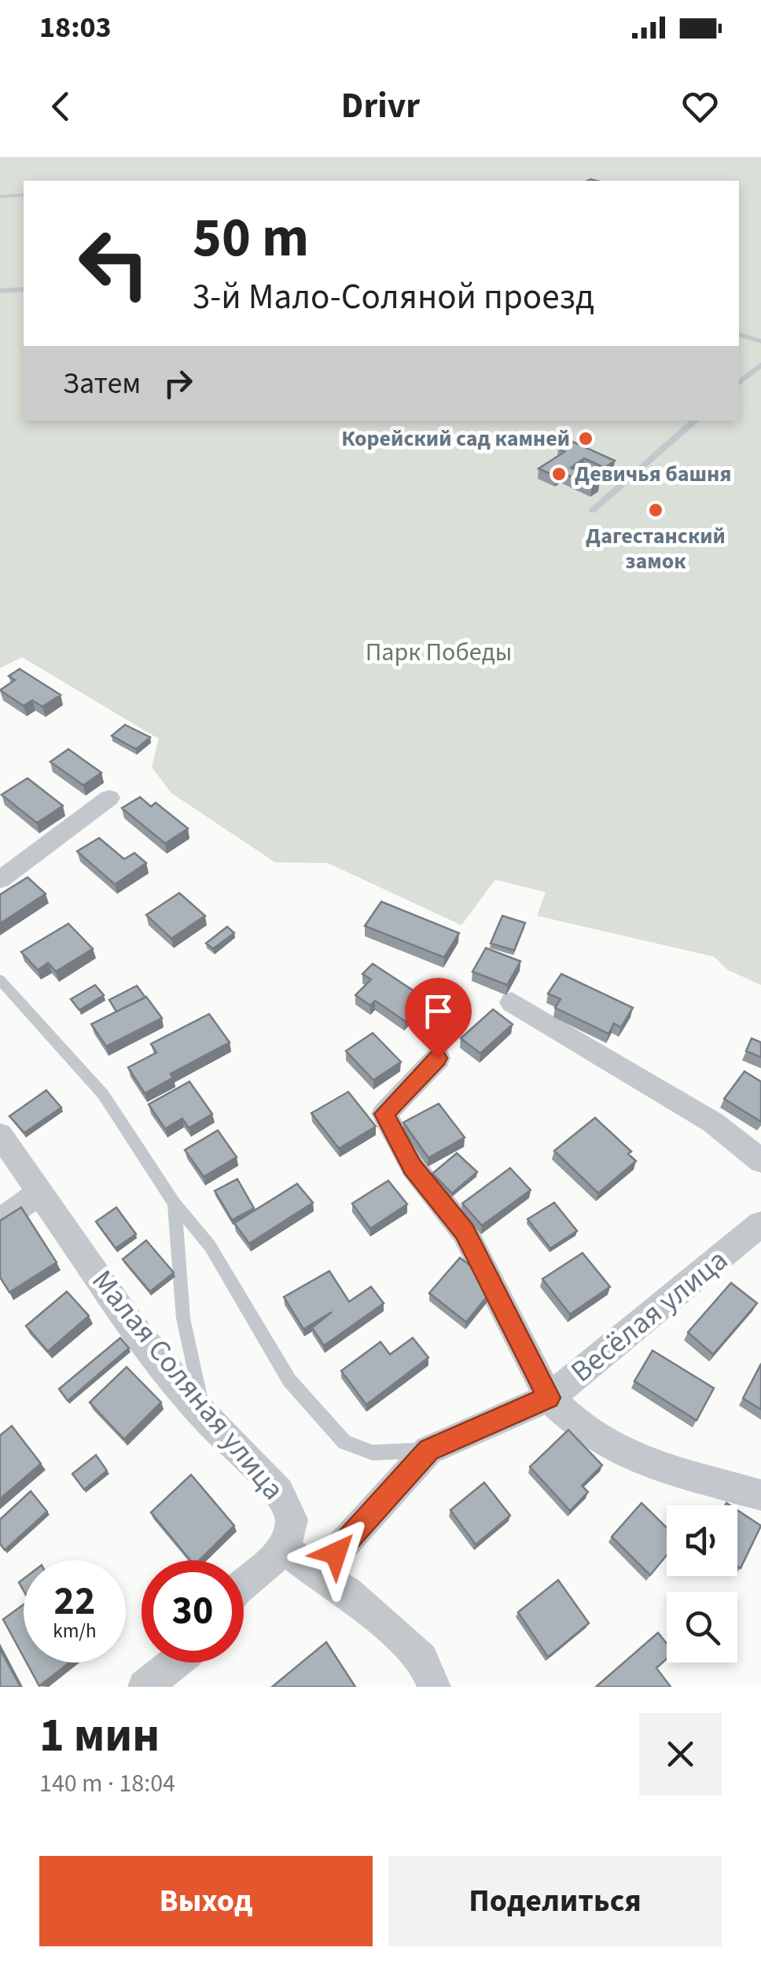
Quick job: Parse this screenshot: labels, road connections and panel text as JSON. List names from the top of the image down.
{
  "streets": {
    "street": ["Весёлая улица", "Малая Соляная улица"]
  },
  "parks": ["Парк Победы"],
  "places": ["Корейский сад камней", "Девичья башня", "Дагестанский замок"],
  "page": {
    "status": "18:03",
    "header": "Drivr",
    "turn": ["50 m", "3-й Мало-Соляной проезд"],
    "then": "Затем",
    "speed": "22 km/h",
    "limit": "30",
    "heading": ["1 мин", "140 m · 18:04"],
    "buttons": ["Выход", "Поделиться"]
  }
}
